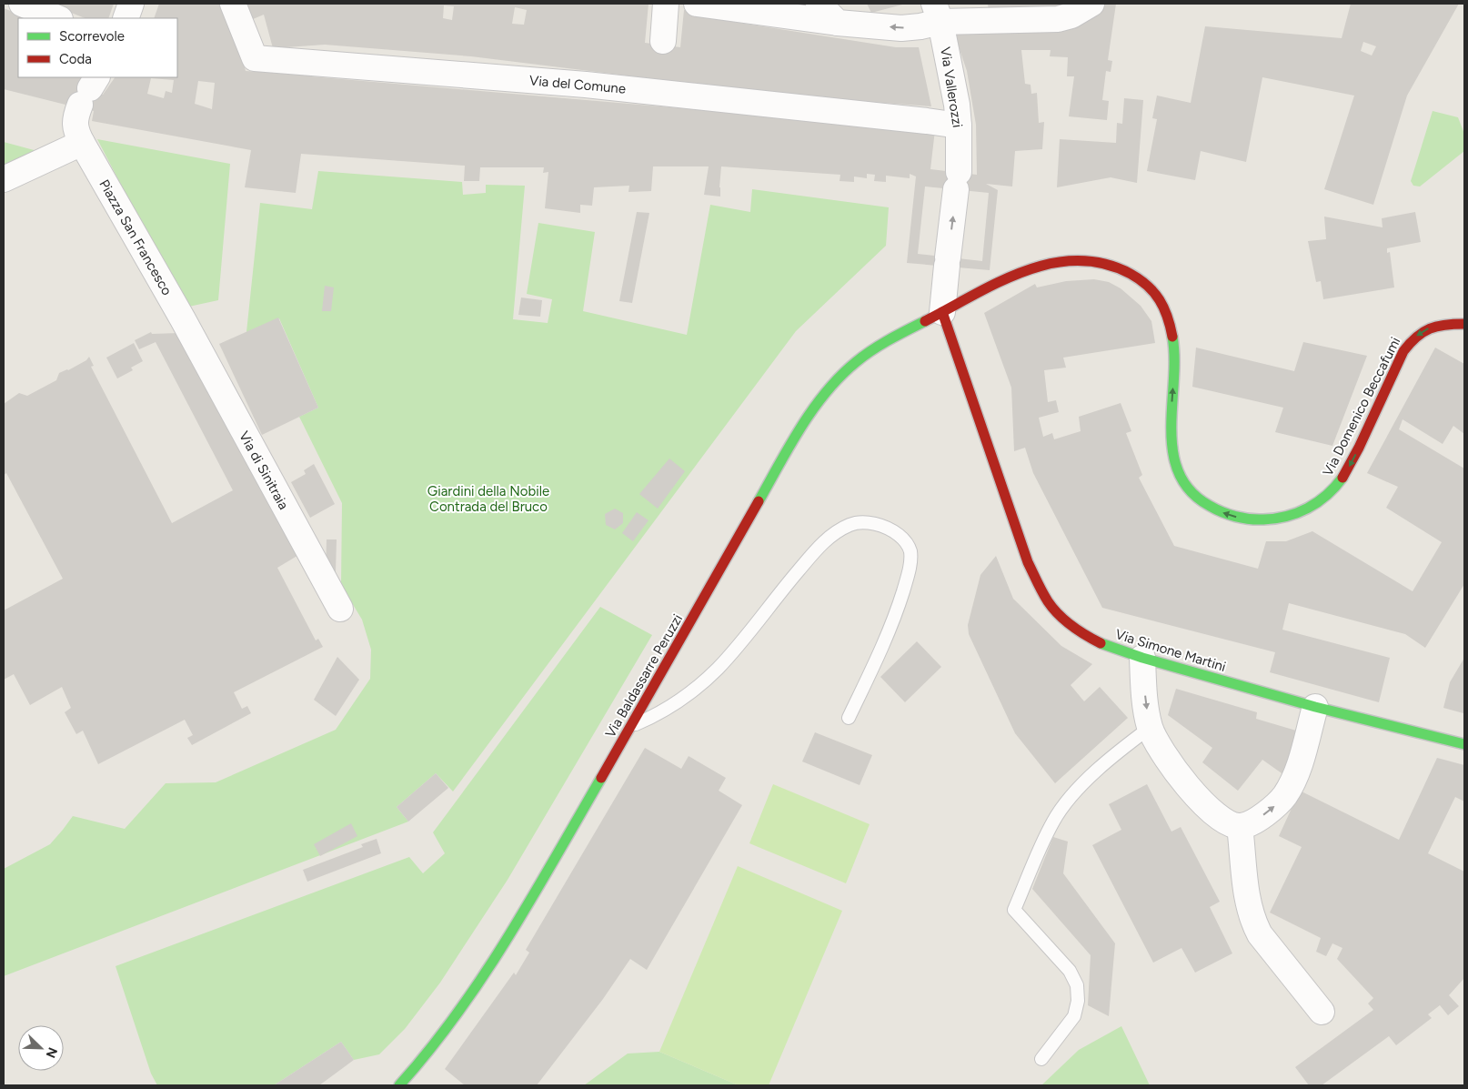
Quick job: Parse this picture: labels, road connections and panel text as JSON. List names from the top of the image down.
{
  "streets": {
    "street": [
      "Via del Comune",
      "Via Vallerozzi",
      "Piazza San Francesco",
      "Via Domenico Beccafumi",
      "Via di Sinitraia",
      "Via Simone Martini",
      "Via Baldassarre Peruzzi"
    ]
  },
  "crossings": [
    ["Via del Comune", "Via Vallerozzi"],
    ["Via Vallerozzi", "Via Domenico Beccafumi"],
    ["Via Vallerozzi", "Via Simone Martini"],
    ["Via Vallerozzi", "Via Baldassarre Peruzzi"],
    ["Piazza San Francesco", "Via di Sinitraia"],
    ["Via Domenico Beccafumi", "Via Simone Martini"],
    ["Via Domenico Beccafumi", "Via Baldassarre Peruzzi"],
    ["Via Simone Martini", "Via Baldassarre Peruzzi"]
  ],
  "one_way": ["Via Vallerozzi"],
  "parks": ["Giardini della Nobile Contrada del Bruco"],
  "legend": ["Scorrevole", "Coda"],
  "north": "bottom right"
}
